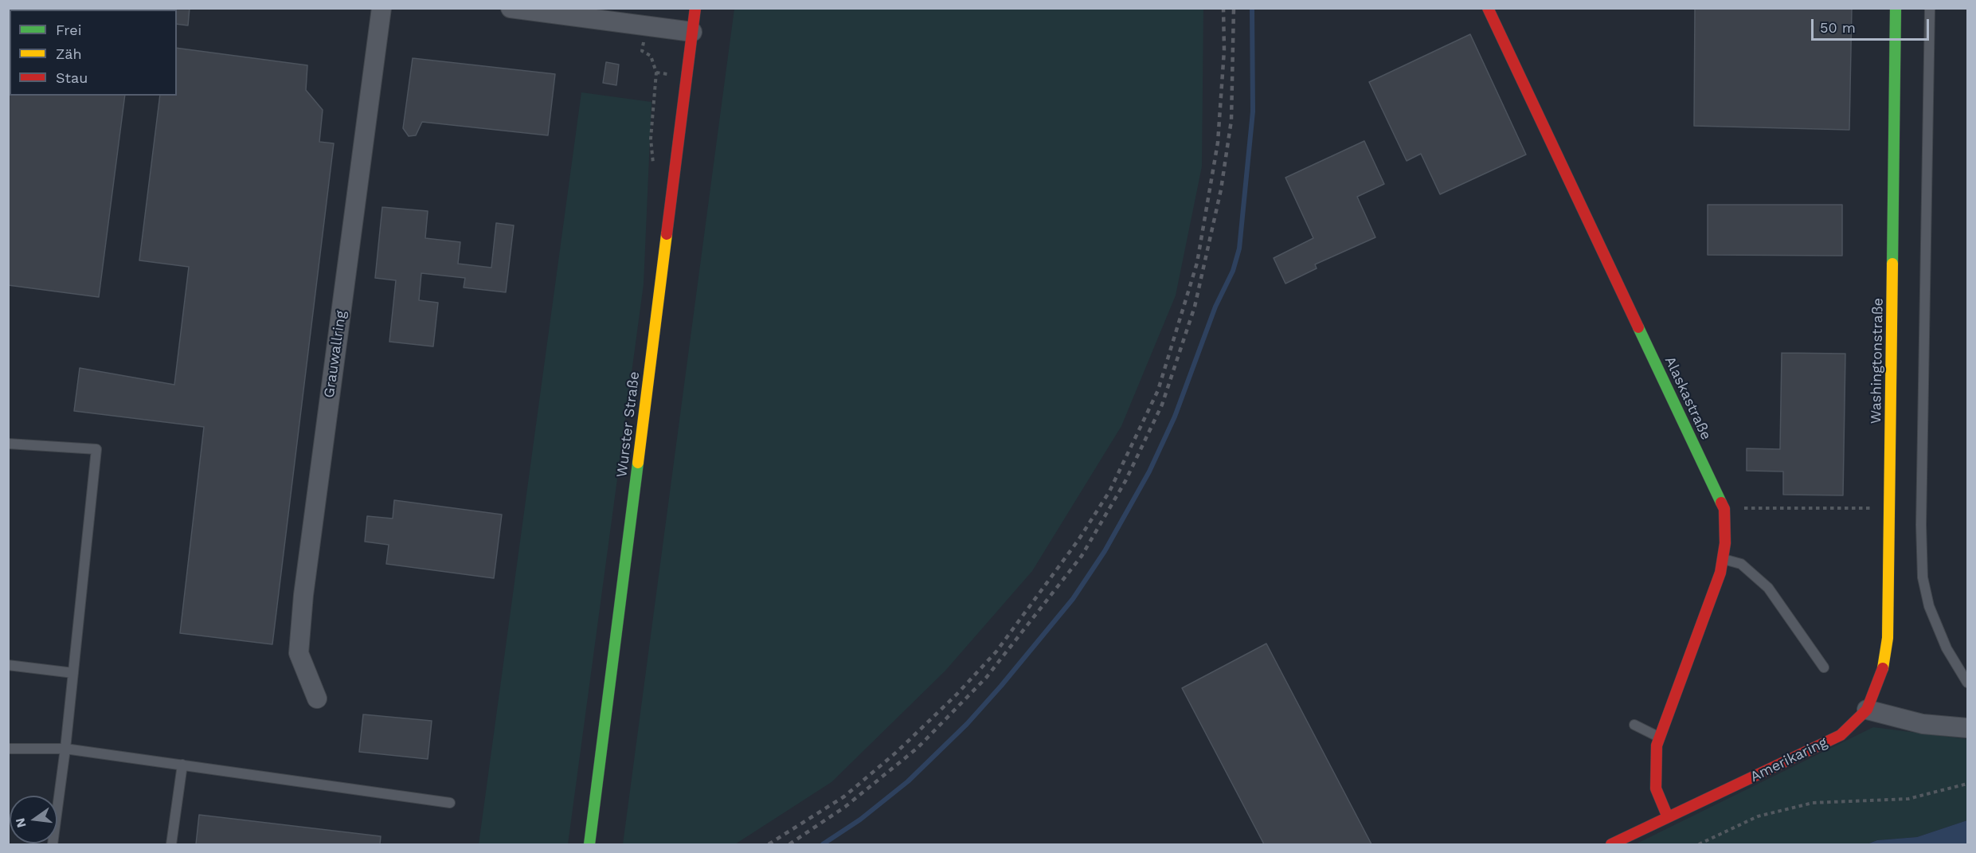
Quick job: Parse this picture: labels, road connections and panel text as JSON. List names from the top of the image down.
{
  "streets": {
    "street": [
      "Grauwallring",
      "Washingtonstraße",
      "Alaskastraße",
      "Wurster Straße",
      "Amerikaring"
    ]
  },
  "crossings": [
    ["Washingtonstraße", "Amerikaring"],
    ["Alaskastraße", "Amerikaring"]
  ],
  "legend": ["Frei", "Zäh", "Stau"],
  "scale_bar": "50 m",
  "north": "left"
}
